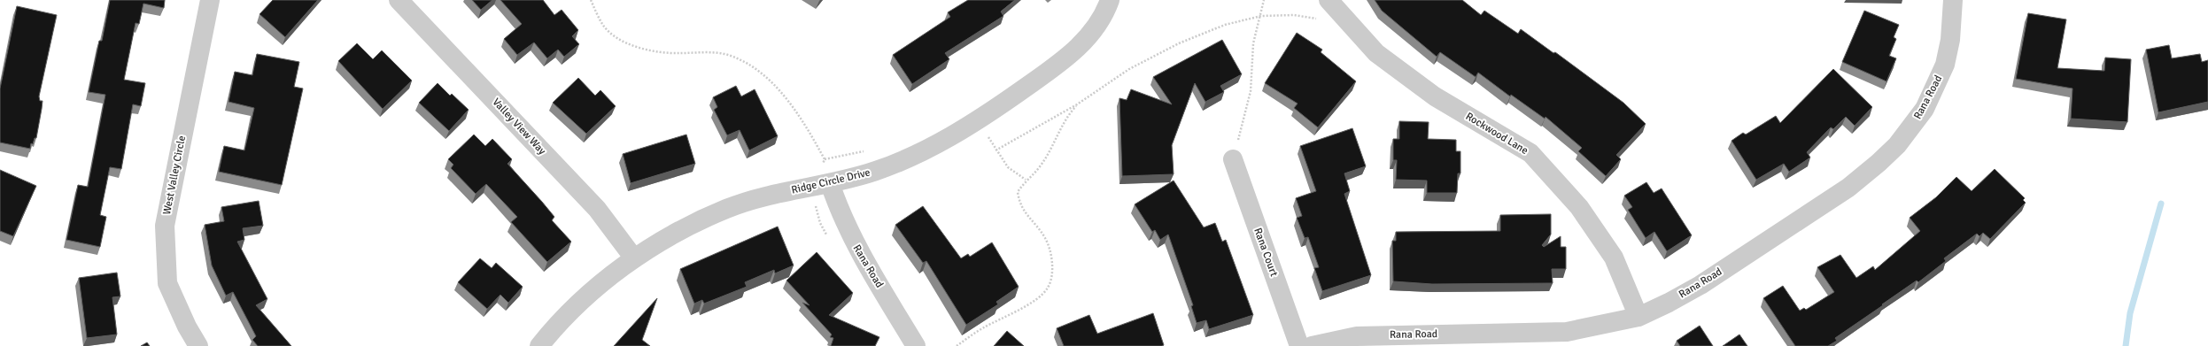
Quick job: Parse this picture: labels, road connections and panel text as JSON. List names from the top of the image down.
{
  "streets": {
    "street": [
      "Rana Road",
      "Valley View Way",
      "Rockwood Lane",
      "West Valley Circle",
      "Ridge Circle Drive",
      "Rana Court"
    ]
  },
  "crossings": [
    ["Rana Road", "Rockwood Lane"],
    ["Rana Road", "Ridge Circle Drive"],
    ["Valley View Way", "Ridge Circle Drive"]
  ]
}
